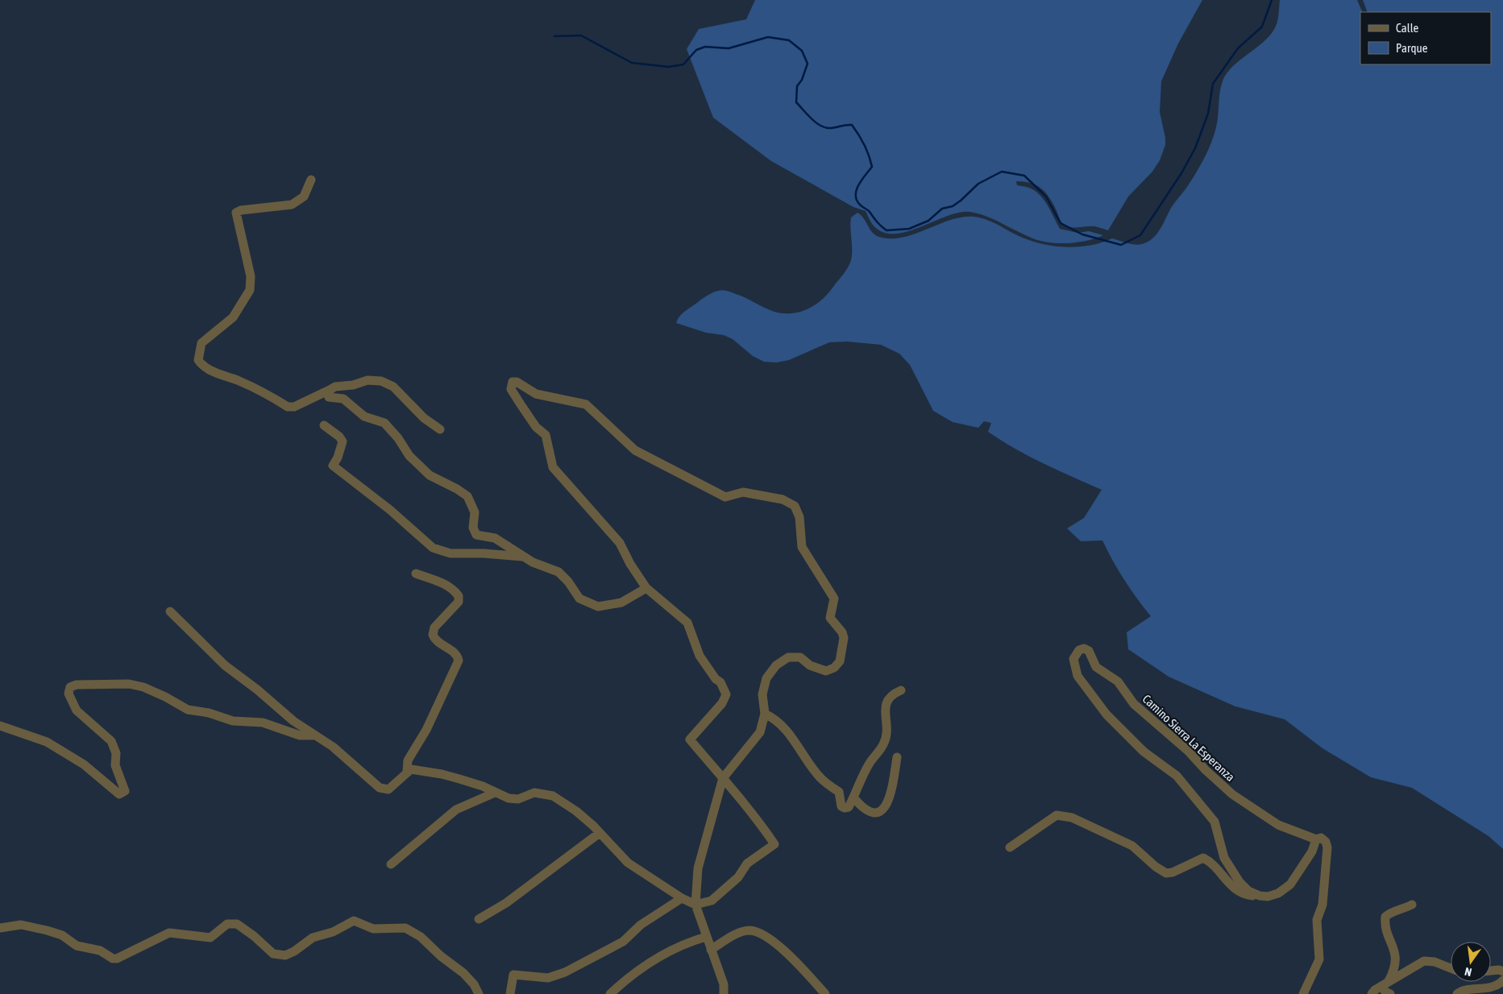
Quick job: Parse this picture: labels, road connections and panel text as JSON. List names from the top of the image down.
{
  "streets": {
    "street": ["Camino Sierra La Esperanza"]
  },
  "legend": ["Calle", "Parque"],
  "north": "bottom"
}
